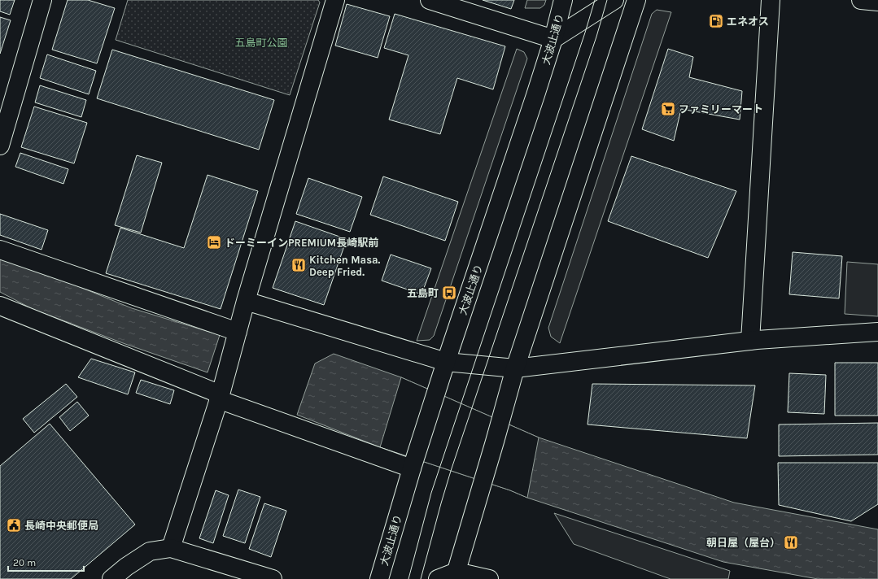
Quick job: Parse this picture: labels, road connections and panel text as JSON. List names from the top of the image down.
{
  "streets": {
    "main road": ["大波止通り"]
  },
  "parks": ["五島町公園"],
  "places": {
    "fuel station": ["エネオス"],
    "supermarket": ["ファミリーマート"],
    "hotel": ["ドーミーインPREMIUM長崎駅前"],
    "restaurant": ["Kitchen Masa. Deep Fried.", "朝日屋（屋台）"],
    "bus stop": ["五島町"],
    "public building": ["長崎中央郵便局"]
  },
  "scale_bar": "20 m"
}
